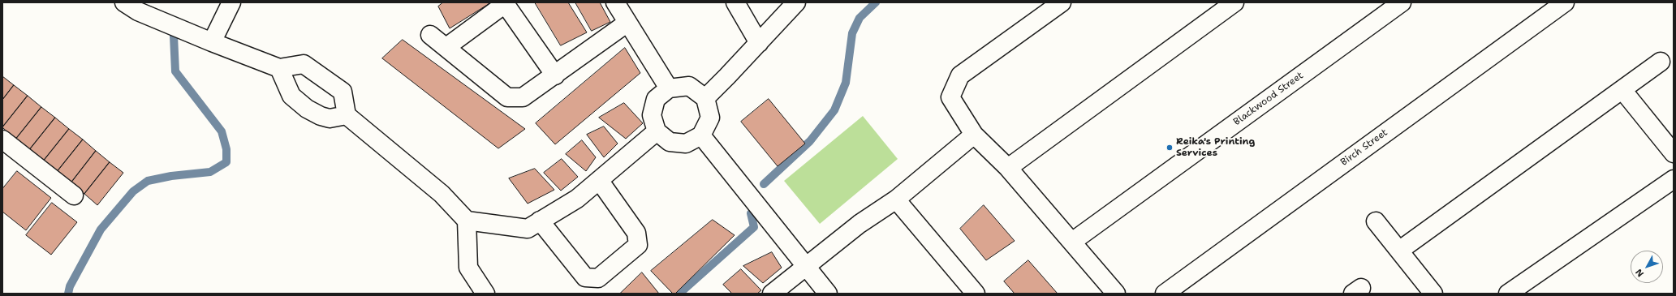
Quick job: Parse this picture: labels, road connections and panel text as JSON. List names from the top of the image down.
{
  "streets": {
    "street": ["Blackwood Street", "Birch Street"]
  },
  "places": ["Reika's Printing Services"],
  "north": "bottom left"
}
